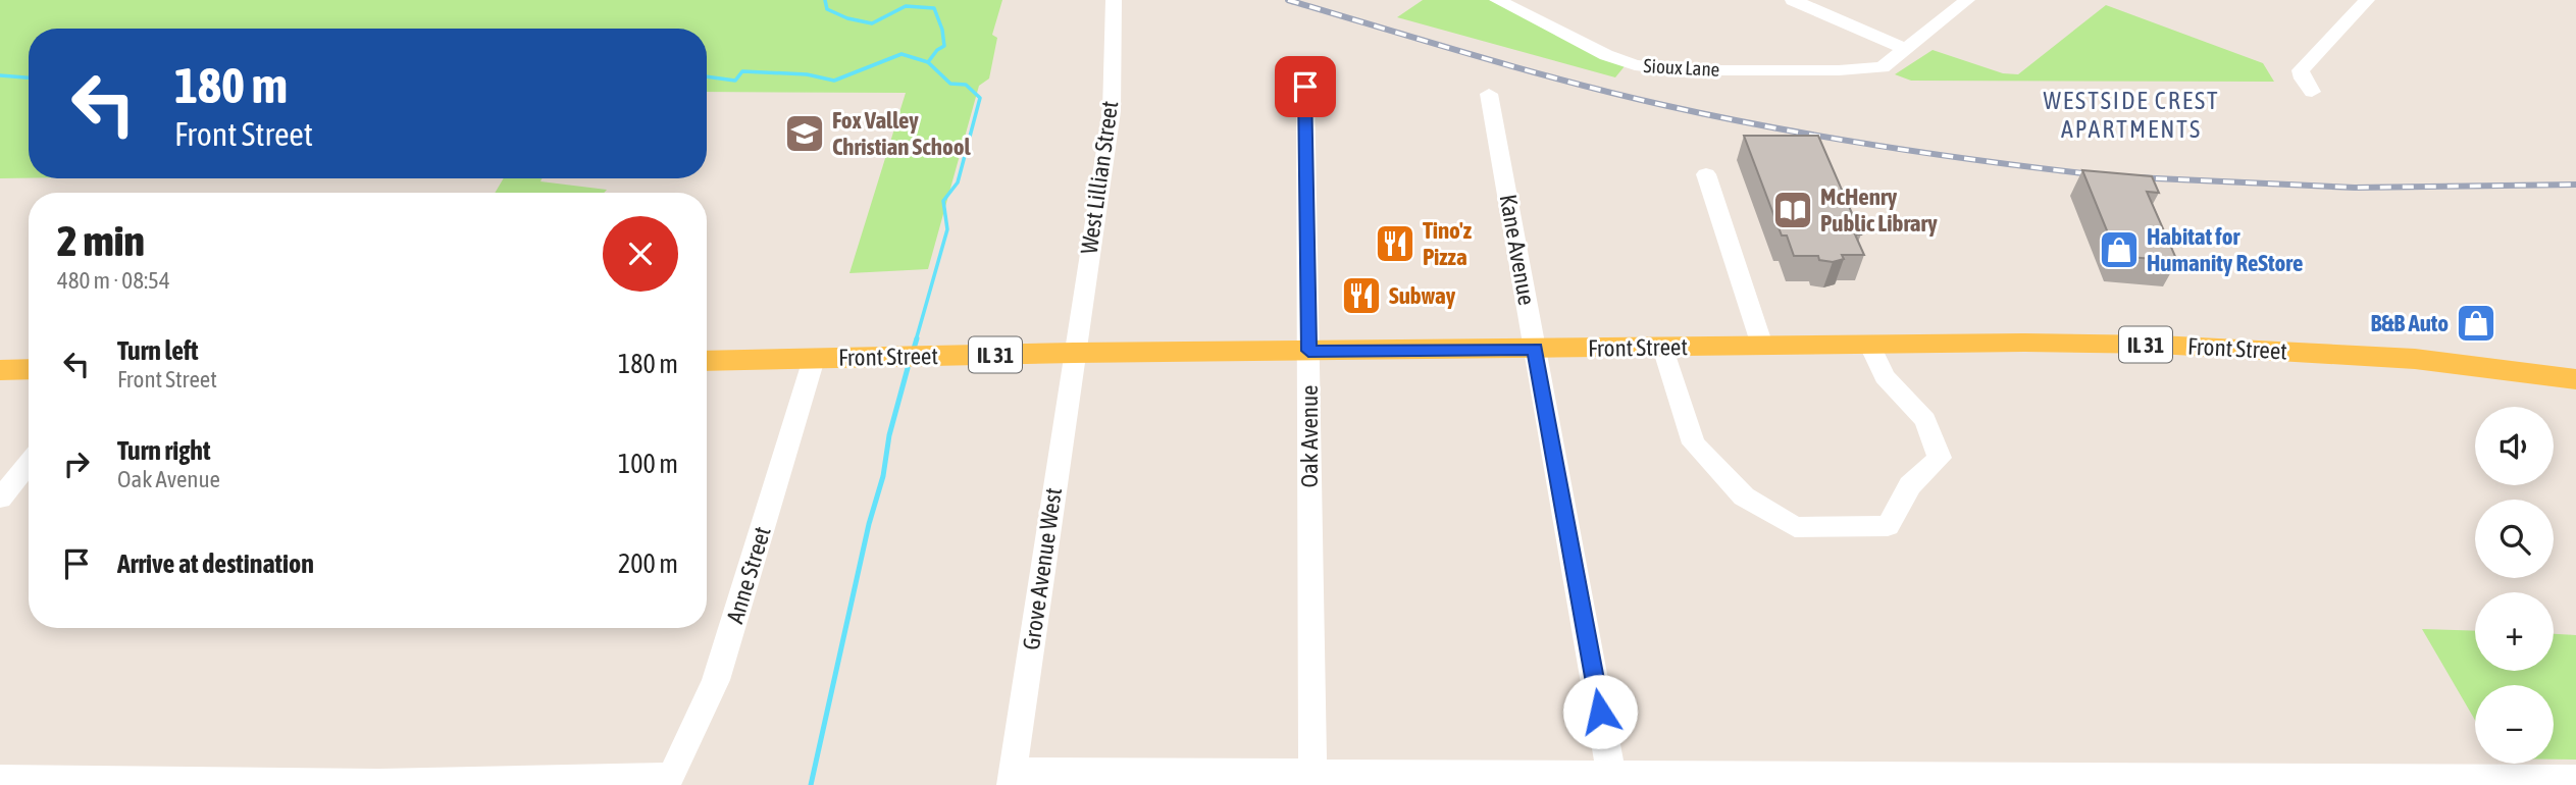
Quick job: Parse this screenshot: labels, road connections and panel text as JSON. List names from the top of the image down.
{
  "streets": {
    "main road": ["IL 31", "Front Street"],
    "street": [
      "Sioux Lane",
      "West Lillian Street",
      "Kane Avenue",
      "Oak Avenue",
      "Grove Avenue West",
      "Anne Street"
    ]
  },
  "crossings": [
    ["West Lillian Street", "Front Street"],
    ["West Lillian Street", "Grove Avenue West"],
    ["Kane Avenue", "Front Street"],
    ["Front Street", "Oak Avenue"],
    ["Front Street", "Grove Avenue West"],
    ["Front Street", "Anne Street"]
  ],
  "districts": ["WESTSIDE CREST APARTMENTS"],
  "places": {
    "school or university": ["Fox Valley Christian School"],
    "library": ["McHenry Public Library"],
    "restaurant": ["Tino'z Pizza", "Subway"],
    "shop": ["Habitat for Humanity ReStore", "B&B Auto"]
  },
  "page": {
    "turn": ["180 m", "Front Street"],
    "heading": ["2 min", "480 m · 08:54"],
    "list": [
      {
        "name": "Turn left",
        "note": "Front Street",
        "value": "180 m"
      },
      {
        "name": "Turn right",
        "note": "Oak Avenue",
        "value": "100 m"
      },
      {
        "name": "Arrive at destination",
        "value": "200 m"
      }
    ],
    "map_buttons": ["+", "−"]
  }
}
